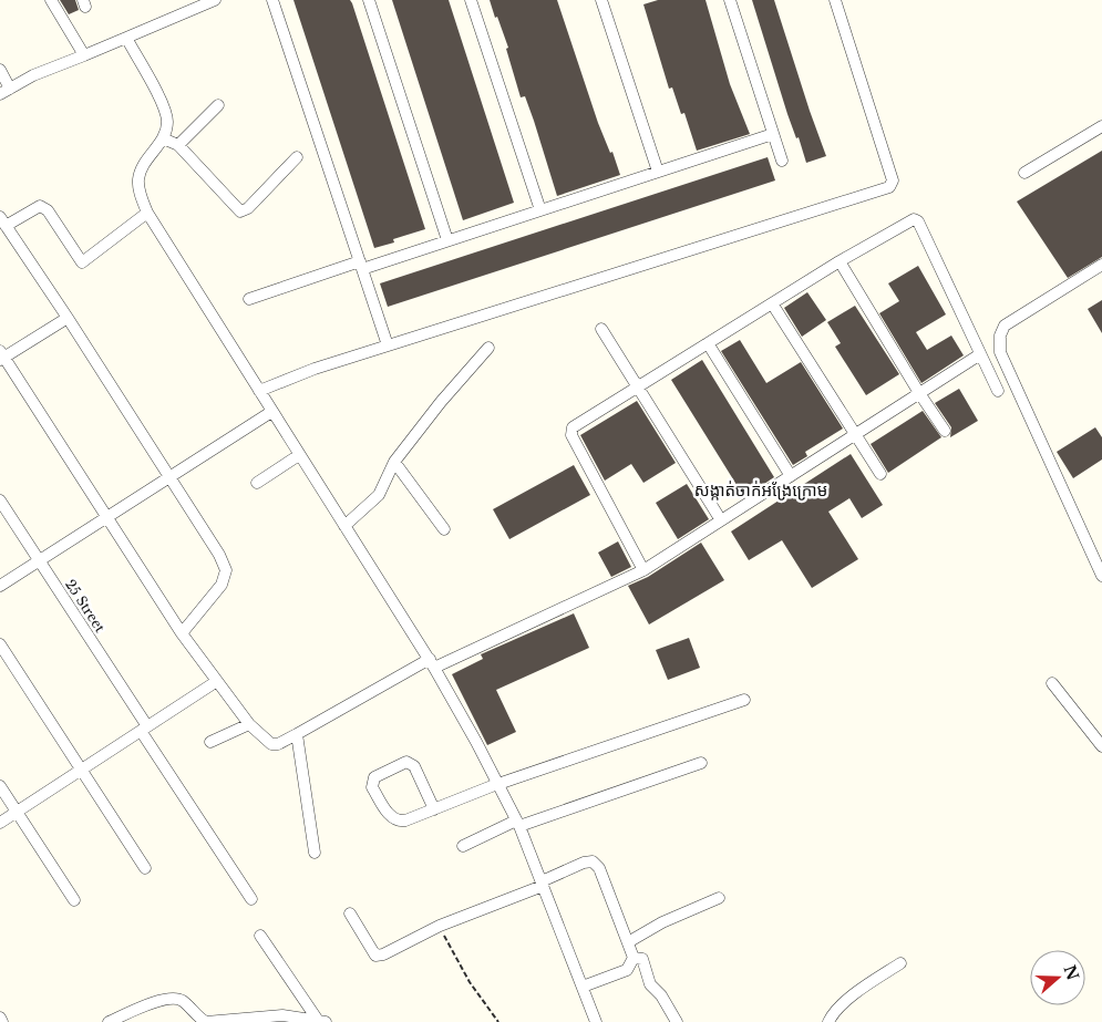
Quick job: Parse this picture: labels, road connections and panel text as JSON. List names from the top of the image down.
{
  "streets": {
    "street": ["25 Street"]
  },
  "districts": ["សង្កាត់ចាក់អង្រែក្រោម"],
  "north": "right"
}
